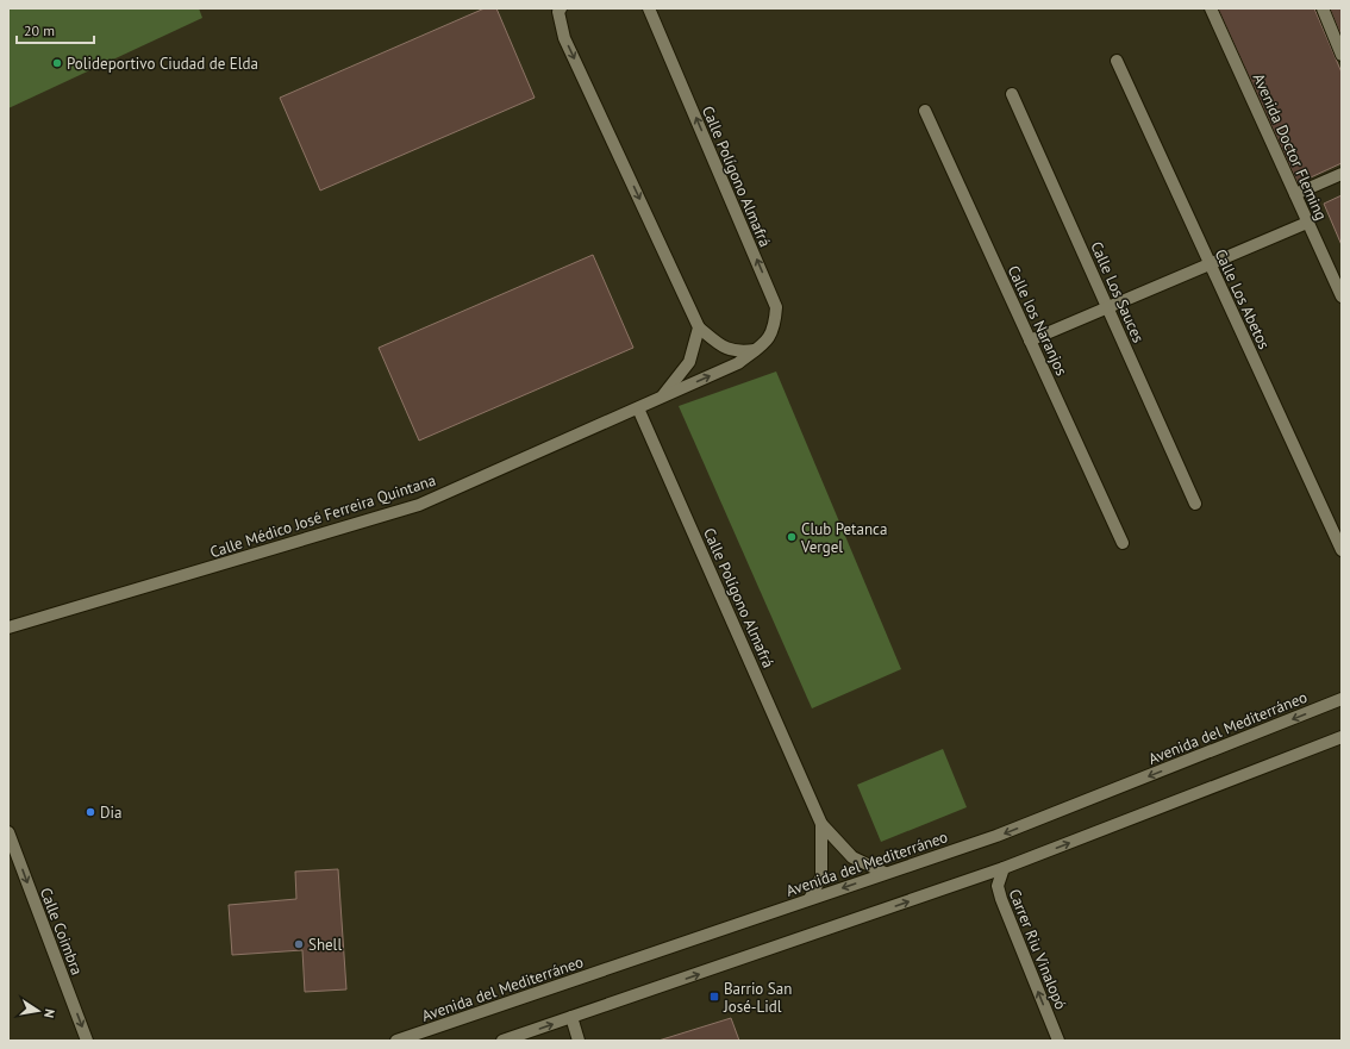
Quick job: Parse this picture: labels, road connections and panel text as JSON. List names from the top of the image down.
{
  "streets": {
    "street": [
      "Avenida Doctor Fleming",
      "Calle Polígono Almafrá",
      "Calle Los Sauces",
      "Calle Los Abetos",
      "Calle los Naranjos",
      "Calle Médico José Ferreira Quintana",
      "Avenida del Mediterráneo",
      "Calle Coimbra",
      "Carrer Riu Vinalopó"
    ]
  },
  "crossings": [
    ["Calle Polígono Almafrá", "Calle Médico José Ferreira Quintana"],
    ["Calle Polígono Almafrá", "Avenida del Mediterráneo"]
  ],
  "one_way": ["Calle Coimbra", "Carrer Riu Vinalopó"],
  "places": {
    "other": [
      "Polideportivo Ciudad de Elda",
      "Club Petanca Vergel",
      "Dia",
      "Shell"
    ],
    "transit": ["Barrio San José-Lidl"]
  },
  "scale_bar": "20 m",
  "north": "right"
}
